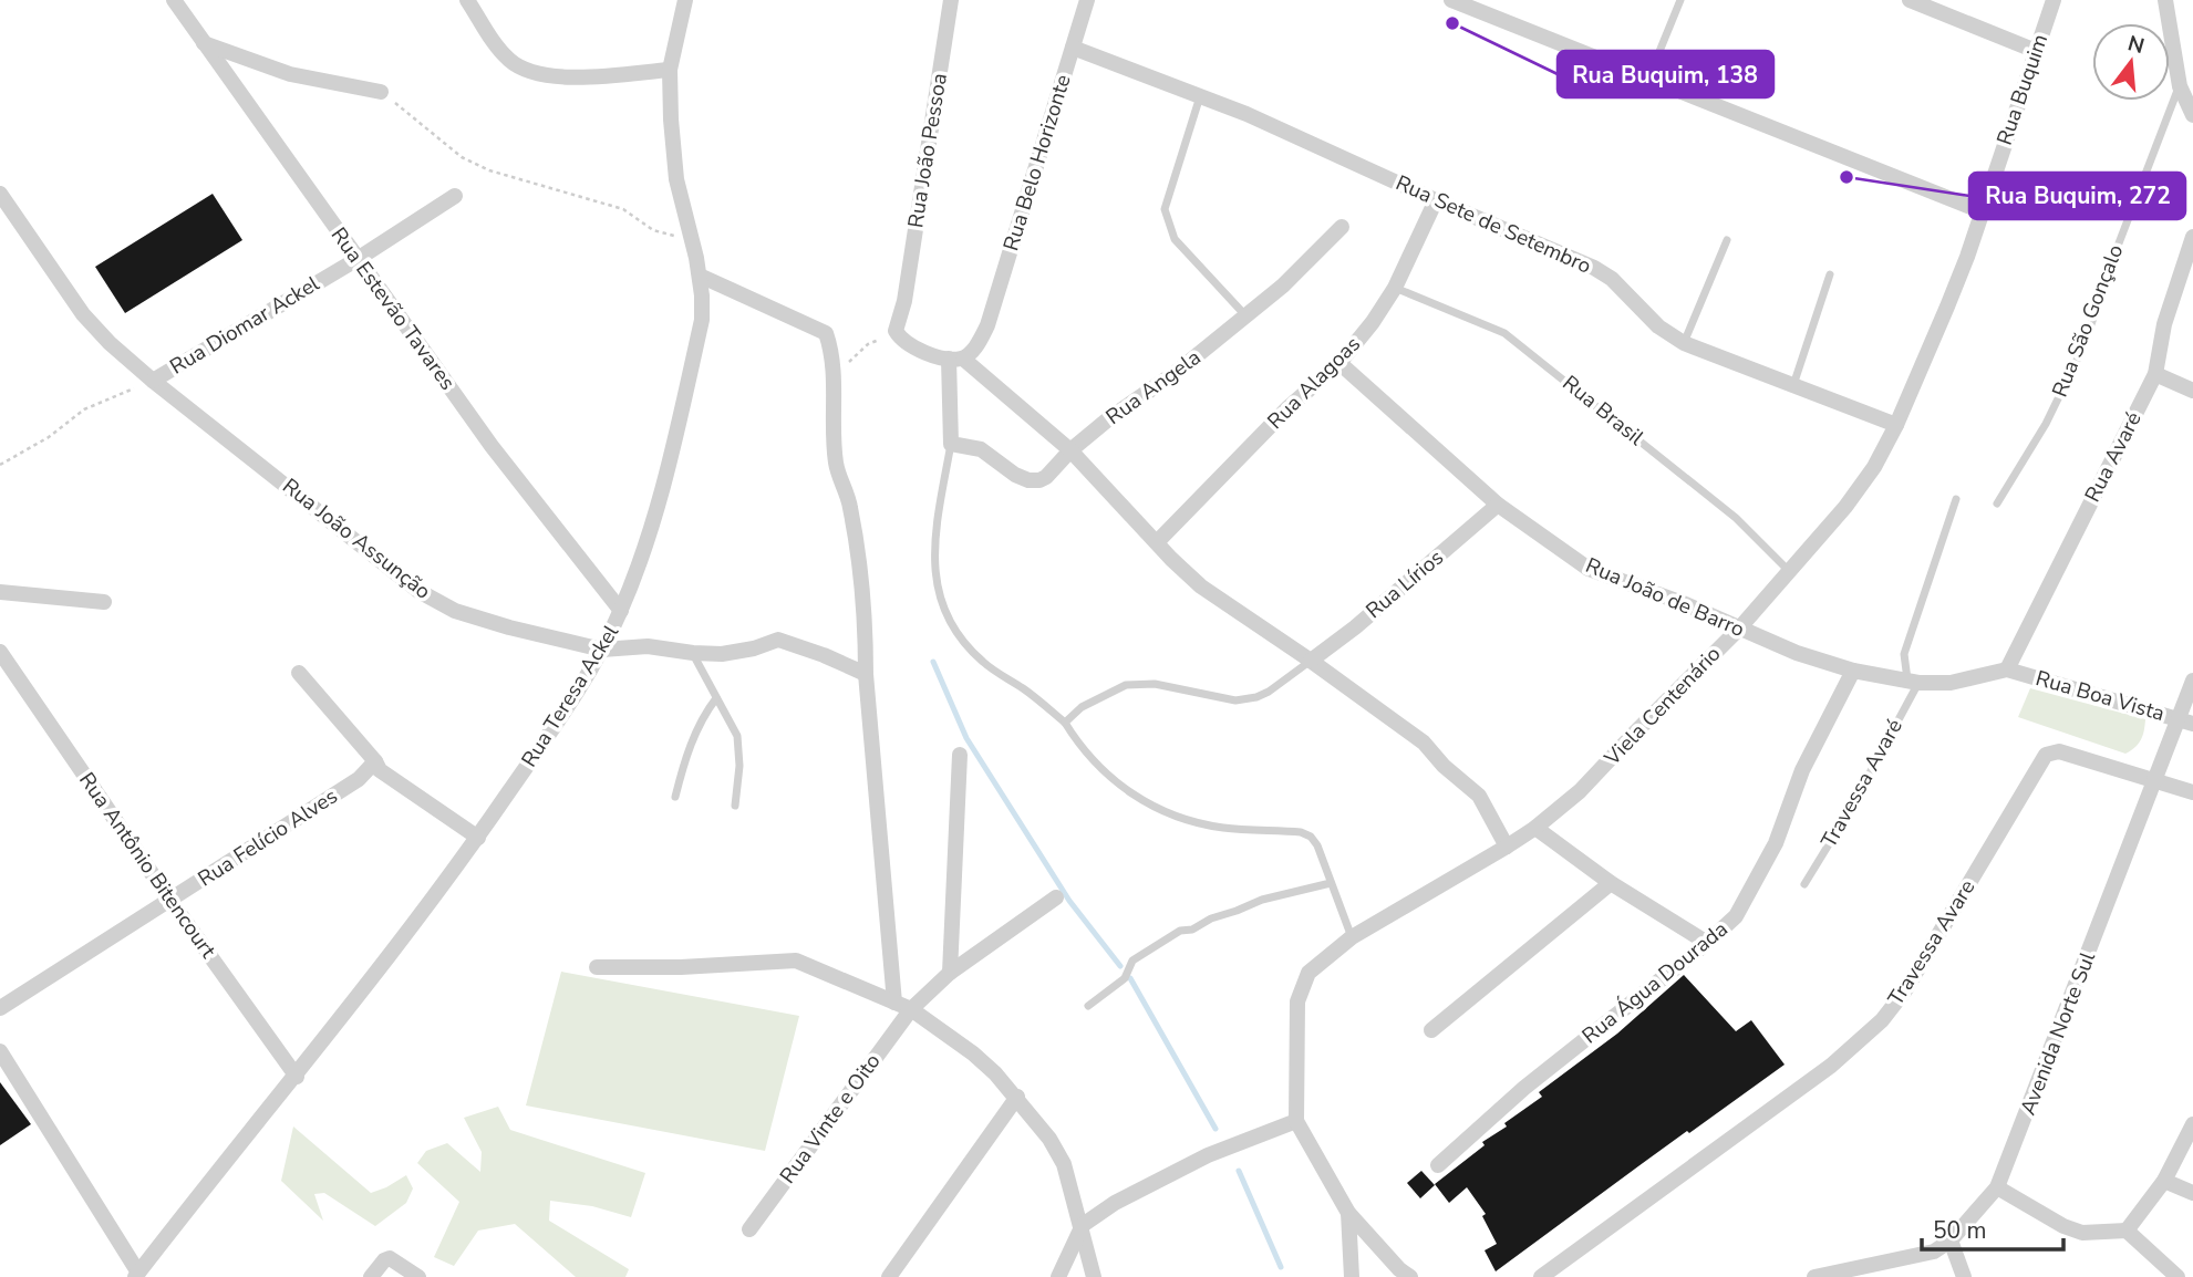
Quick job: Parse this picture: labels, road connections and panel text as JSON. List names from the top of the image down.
{
  "streets": {
    "street": [
      "Rua Buquim",
      "Rua João Pessoa",
      "Rua Belo Horizonte",
      "Rua Sete de Setembro",
      "Rua Estevão Tavares",
      "Rua Diomar Ackel",
      "Rua Alagoas",
      "Rua Angela",
      "Rua Avaré",
      "Rua João Assunção",
      "Rua Lírios",
      "Rua João de Barro",
      "Rua Teresa Ackel",
      "Rua Boa Vista",
      "Viela Centenário",
      "Rua Felício Alves",
      "Rua Antônio Bitencourt",
      "Travessa Avare",
      "Rua Água Dourada",
      "Avenida Norte Sul",
      "Rua Vinte e Oito"
    ],
    "lane": ["Rua São Gonçalo", "Rua Brasil", "Travessa Avaré"]
  },
  "crossings": [
    ["Rua Buquim", "Viela Centenário"],
    ["Rua Belo Horizonte", "Rua Sete de Setembro"],
    ["Rua Sete de Setembro", "Rua Alagoas"],
    ["Rua Sete de Setembro", "Viela Centenário"],
    ["Rua Estevão Tavares", "Rua Diomar Ackel"],
    ["Rua Estevão Tavares", "Rua Teresa Ackel"],
    ["Rua Diomar Ackel", "Rua João Assunção"],
    ["Rua Alagoas", "Rua Brasil"],
    ["Rua Alagoas", "Rua João de Barro"],
    ["Rua Brasil", "Viela Centenário"],
    ["Rua Avaré", "Rua João de Barro"],
    ["Rua Avaré", "Rua Boa Vista"],
    ["Rua João Assunção", "Rua Teresa Ackel"],
    ["Rua Lírios", "Rua João de Barro"],
    ["Rua João de Barro", "Rua Boa Vista"],
    ["Rua João de Barro", "Viela Centenário"],
    ["Rua João de Barro", "Travessa Avaré"],
    ["Rua João de Barro", "Rua Água Dourada"],
    ["Rua Teresa Ackel", "Rua Antônio Bitencourt"],
    ["Rua Boa Vista", "Avenida Norte Sul"],
    ["Rua Felício Alves", "Rua Antônio Bitencourt"],
    ["Travessa Avare", "Avenida Norte Sul"]
  ],
  "places": ["Rua Buquim, 138", "Rua Buquim, 272"],
  "scale_bar": "50 m",
  "north": "top"
}
